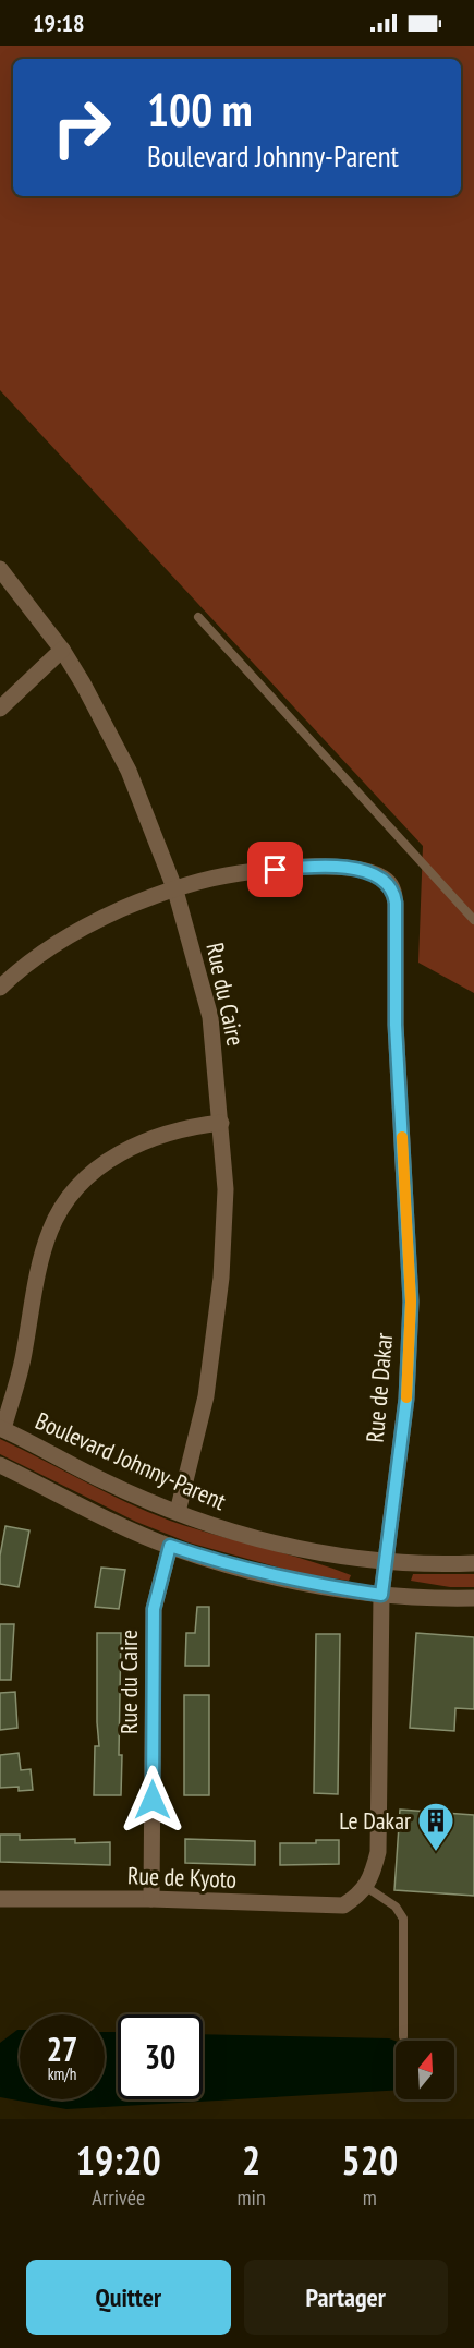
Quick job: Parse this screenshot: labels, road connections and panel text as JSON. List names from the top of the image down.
{
  "streets": {
    "street": [
      "Rue du Caire",
      "Rue de Dakar",
      "Boulevard Johnny-Parent",
      "Rue de Kyoto"
    ]
  },
  "crossings": [
    ["Rue du Caire", "Rue de Dakar"],
    ["Rue du Caire", "Boulevard Johnny-Parent"],
    ["Rue du Caire", "Rue de Kyoto"],
    ["Rue de Dakar", "Boulevard Johnny-Parent"],
    ["Rue de Dakar", "Rue de Kyoto"]
  ],
  "places": {
    "building": ["Le Dakar"]
  },
  "north": "top",
  "page": {
    "status": "19:18",
    "turn": ["100 m", "Boulevard Johnny-Parent"],
    "speed": "27 km/h",
    "limit": "30",
    "eta": [
      "19:20",
      "Arrivée",
      "2",
      "min",
      "520",
      "m"
    ],
    "buttons": ["Quitter", "Partager"]
  }
}
